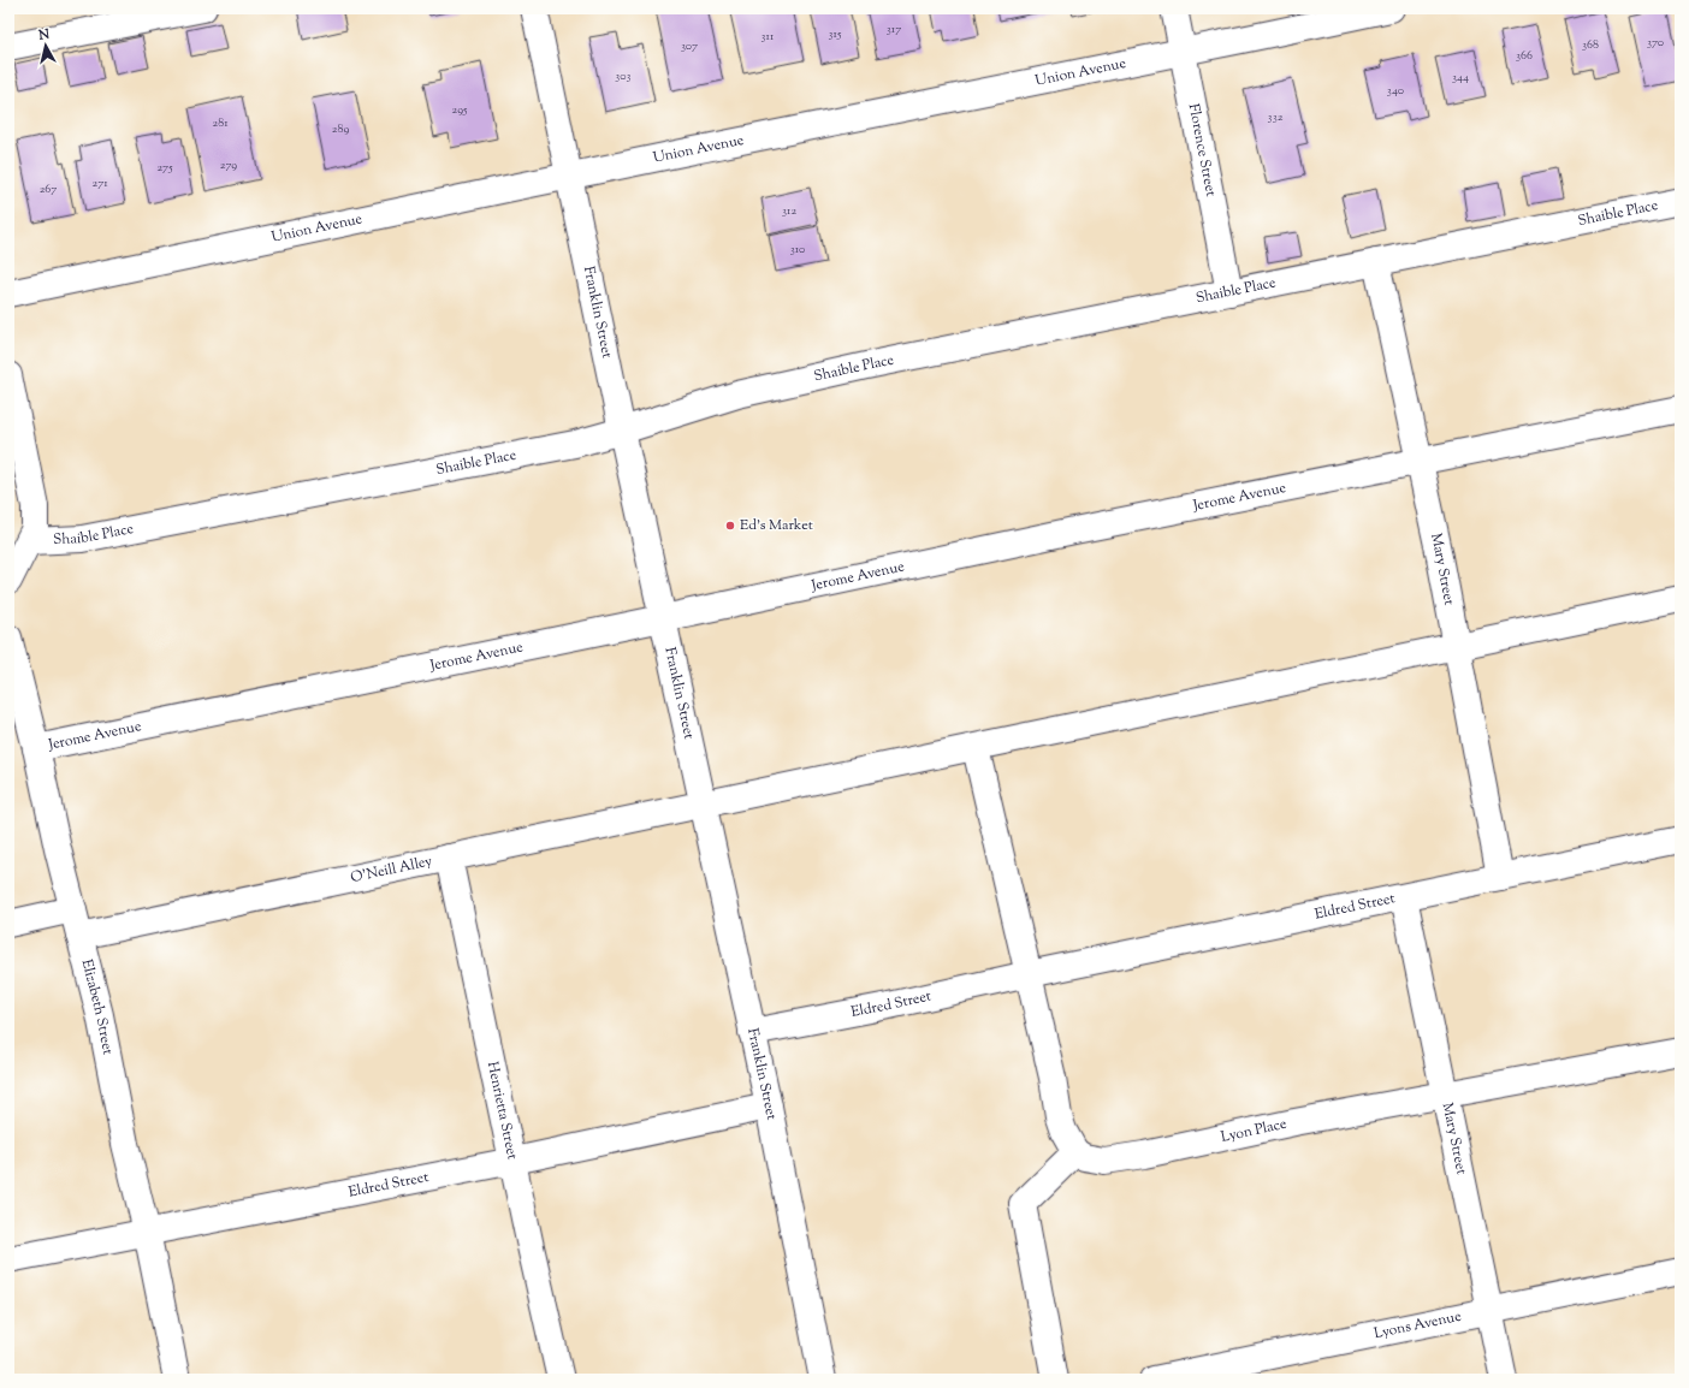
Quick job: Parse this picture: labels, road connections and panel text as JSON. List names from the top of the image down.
{
  "streets": {
    "street": [
      "Union Avenue",
      "Florence Street",
      "Shaible Place",
      "Franklin Street",
      "Jerome Avenue",
      "Mary Street",
      "O'Neill Alley",
      "Eldred Street",
      "Elizabeth Street",
      "Henrietta Street",
      "Lyon Place",
      "Lyons Avenue"
    ]
  },
  "crossings": [
    ["Union Avenue", "Florence Street"],
    ["Union Avenue", "Franklin Street"],
    ["Florence Street", "Shaible Place"],
    ["Shaible Place", "Franklin Street"],
    ["Shaible Place", "Mary Street"],
    ["Franklin Street", "Jerome Avenue"],
    ["Franklin Street", "O'Neill Alley"],
    ["Franklin Street", "Eldred Street"],
    ["Jerome Avenue", "Mary Street"],
    ["Jerome Avenue", "Elizabeth Street"],
    ["Mary Street", "O'Neill Alley"],
    ["Mary Street", "Eldred Street"],
    ["Mary Street", "Lyon Place"],
    ["Mary Street", "Lyons Avenue"],
    ["O'Neill Alley", "Elizabeth Street"],
    ["O'Neill Alley", "Henrietta Street"],
    ["Eldred Street", "Elizabeth Street"],
    ["Eldred Street", "Henrietta Street"]
  ],
  "places": ["Ed's Market"],
  "house_numbers": [
    "317",
    "315",
    "311",
    "370",
    "368",
    "307",
    "366",
    "303",
    "344",
    "340",
    "295",
    "332",
    "281",
    "289",
    "279",
    "275",
    "271",
    "267",
    "312",
    "310"
  ],
  "north": "top"
}
